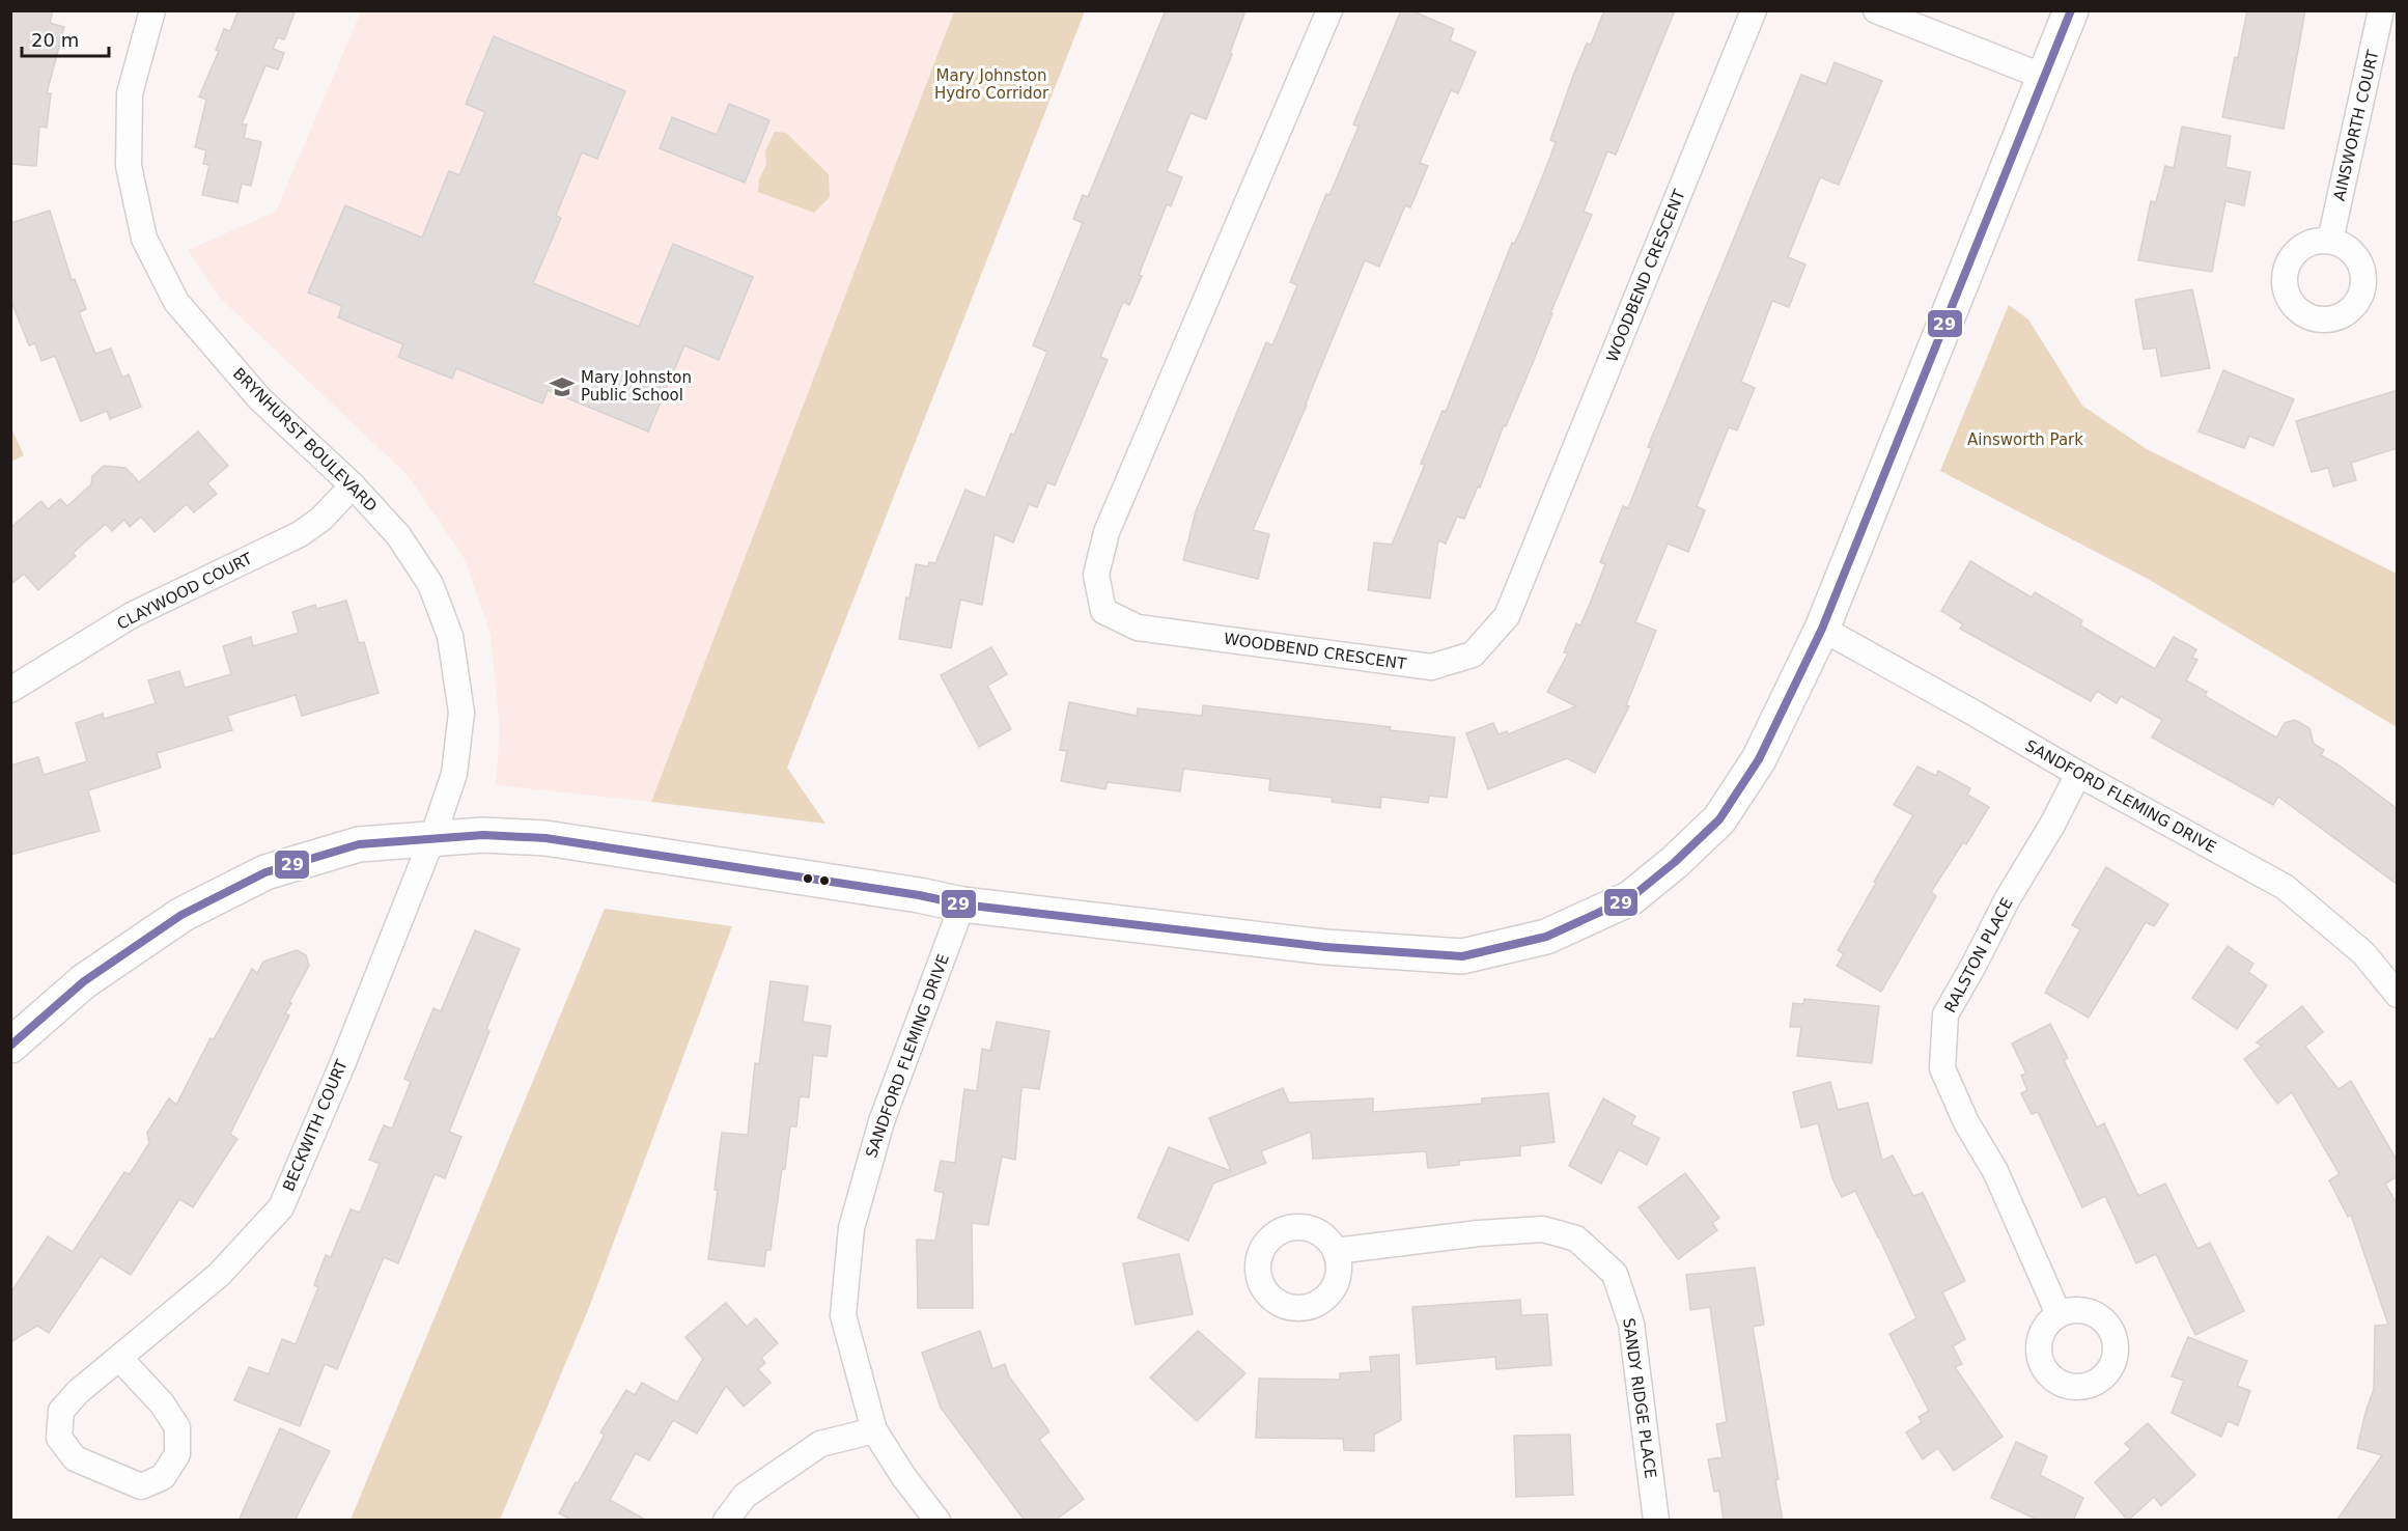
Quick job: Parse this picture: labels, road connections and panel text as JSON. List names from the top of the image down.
{
  "streets": {
    "street": [
      "AINSWORTH COURT",
      "WOODBEND CRESCENT",
      "BRYNHURST BOULEVARD",
      "CLAYWOOD COURT",
      "SANDFORD FLEMING DRIVE",
      "RALSTON PLACE",
      "BECKWITH COURT",
      "SANDY RIDGE PLACE"
    ]
  },
  "crossings": [
    ["BRYNHURST BOULEVARD", "CLAYWOOD COURT"],
    ["BRYNHURST BOULEVARD", "BECKWITH COURT"],
    ["SANDFORD FLEMING DRIVE", "RALSTON PLACE"]
  ],
  "parks": ["Mary Johnston Hydro Corridor", "Ainsworth Park"],
  "places": {
    "school or university": ["Mary Johnston Public School"]
  },
  "lines": ["transit line 29"],
  "scale_bar": "20 m"
}
